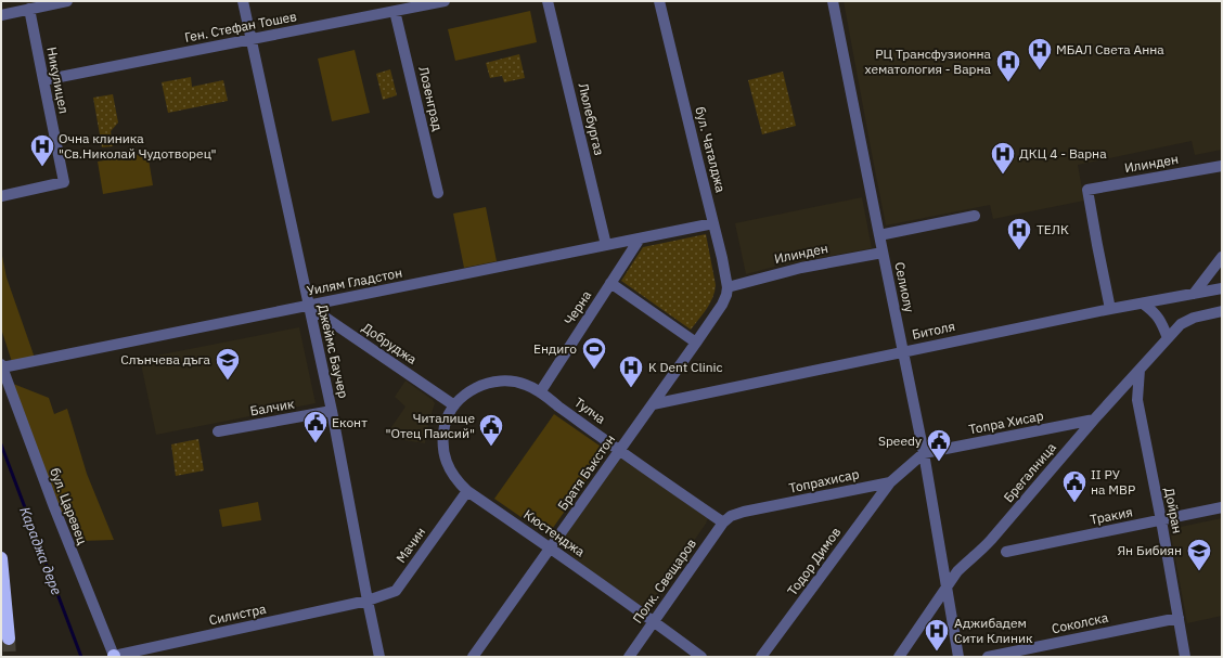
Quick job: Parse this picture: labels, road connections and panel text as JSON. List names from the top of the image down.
{
  "streets": {
    "street": [
      "Ген. Стефан Тошев",
      "Никулицел",
      "Лозенград",
      "Люлебургаз",
      "бул. Чаталджа",
      "Илинден",
      "Уилям Гладстон",
      "Селиолу",
      "Черна",
      "Битоля",
      "Добруджа",
      "Джеймс Баучер",
      "Балчик",
      "Тулча",
      "Топра Хисар",
      "Братя Бъкстон",
      "Брегалница",
      "Топрахисар",
      "бул. Царевец",
      "Дойран",
      "Тракия",
      "Кюстенджа",
      "Мачин",
      "Тодор Димов",
      "Полк. Свещаров",
      "Силистра",
      "Соколска"
    ]
  },
  "crossings": [
    ["Ген. Стефан Тошев", "Никулицел"],
    ["Ген. Стефан Тошев", "Лозенград"],
    ["Ген. Стефан Тошев", "Джеймс Баучер"],
    ["Люлебургаз", "Уилям Гладстон"],
    ["бул. Чаталджа", "Илинден"],
    ["бул. Чаталджа", "Уилям Гладстон"],
    ["бул. Чаталджа", "Братя Бъкстон"],
    ["Илинден", "Селиолу"],
    ["Илинден", "Битоля"],
    ["Уилям Гладстон", "Черна"],
    ["Уилям Гладстон", "Добруджа"],
    ["Уилям Гладстон", "Джеймс Баучер"],
    ["Уилям Гладстон", "бул. Царевец"],
    ["Селиолу", "Битоля"],
    ["Селиолу", "Топра Хисар"],
    ["Селиолу", "Брегалница"],
    ["Селиолу", "Топрахисар"],
    ["Черна", "Тулча"],
    ["Битоля", "Братя Бъкстон"],
    ["Добруджа", "Джеймс Баучер"],
    ["Добруджа", "Тулча"],
    ["Добруджа", "Кюстенджа"],
    ["Джеймс Баучер", "Балчик"],
    ["Джеймс Баучер", "Мачин"],
    ["Джеймс Баучер", "Силистра"],
    ["Тулча", "Братя Бъкстон"],
    ["Тулча", "Топрахисар"],
    ["Тулча", "Кюстенджа"],
    ["Тулча", "Полк. Свещаров"],
    ["Топра Хисар", "Брегалница"],
    ["Топра Хисар", "Топрахисар"],
    ["Братя Бъкстон", "Кюстенджа"],
    ["Брегалница", "Дойран"],
    ["Топрахисар", "Тодор Димов"],
    ["Топрахисар", "Полк. Свещаров"],
    ["бул. Царевец", "Силистра"],
    ["Дойран", "Тракия"],
    ["Дойран", "Соколска"],
    ["Кюстенджа", "Мачин"],
    ["Кюстенджа", "Полк. Свещаров"],
    ["Мачин", "Силистра"]
  ],
  "water": ["Караджа дере"],
  "places": {
    "hospital": [
      "МБАЛ Света Анна",
      "РЦ Трансфузионна хематология - Варна",
      "Очна клиника \"Св.Николай Чудотворец\"",
      "ДКЦ 4 - Варна",
      "ТЕЛК",
      "K Dent Clinic",
      "Аджибадем Сити Клиник"
    ],
    "sports": ["Ендиго"],
    "school or university": ["Слънчева дъга", "Ян Бибиян"],
    "public building": [
      "Еконт",
      "Читалище \"Отец Паисий\"",
      "Speedy",
      "II РУ на МВР"
    ]
  }
}
